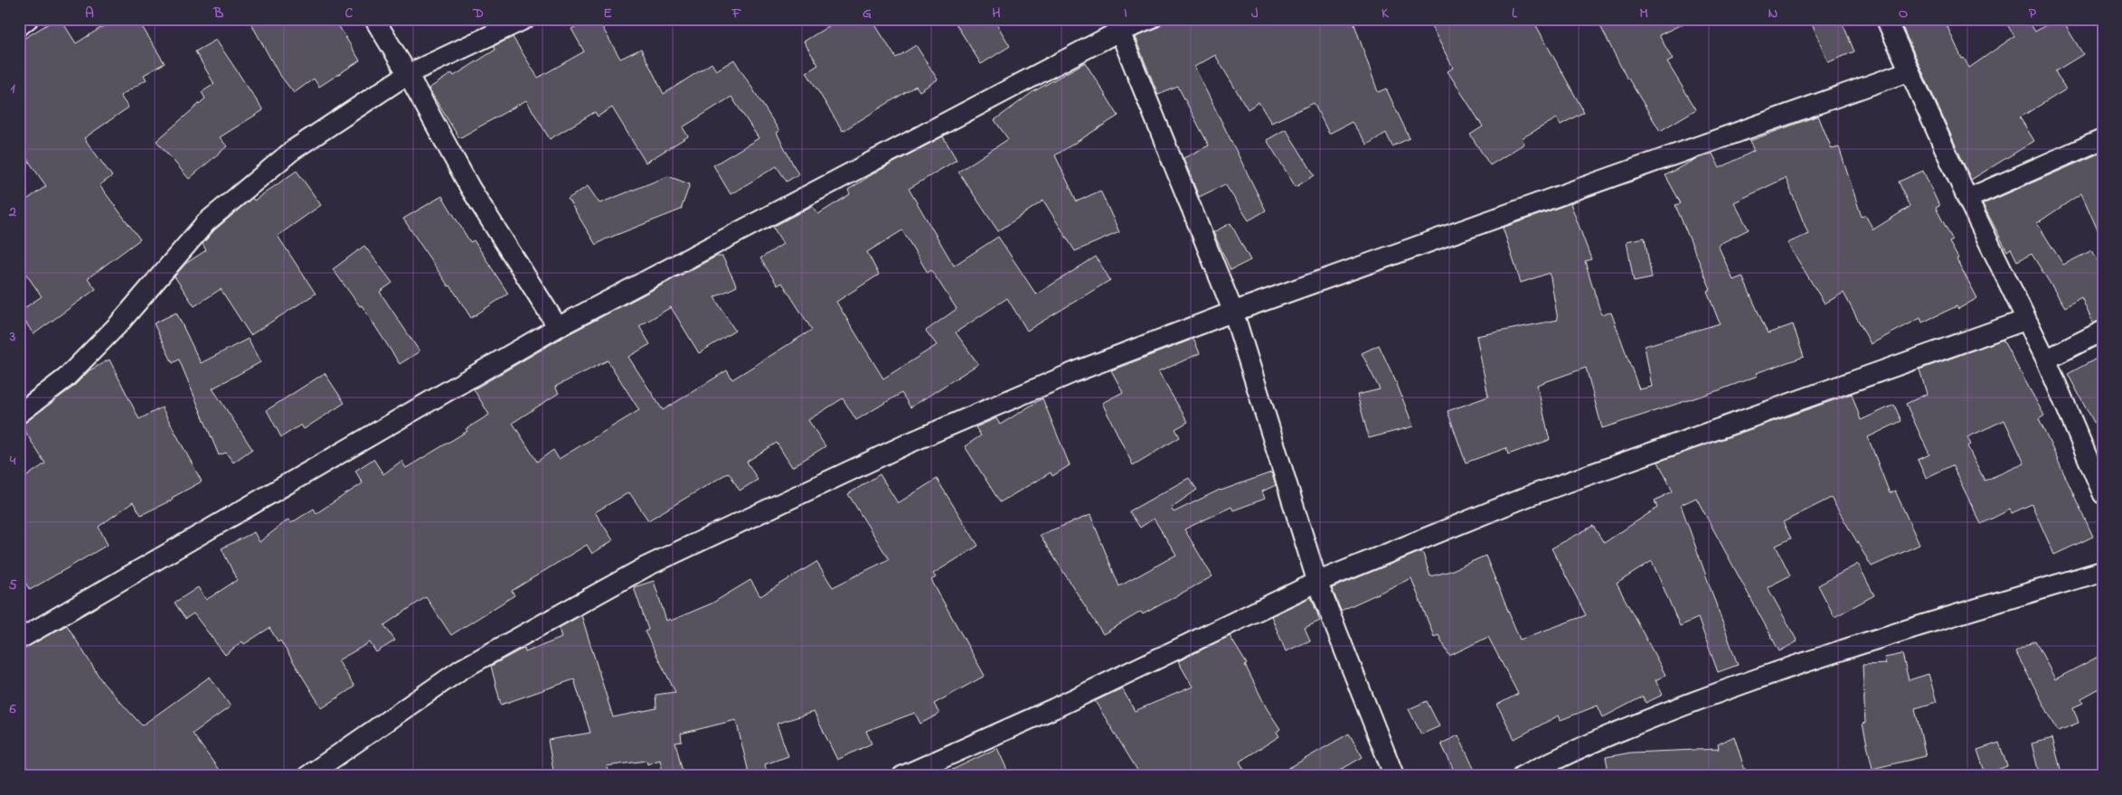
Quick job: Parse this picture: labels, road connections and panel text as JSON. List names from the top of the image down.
{
  "grid": {
    "columns": [
      "A",
      "B",
      "C",
      "D",
      "E",
      "F",
      "G",
      "H",
      "I",
      "J",
      "K",
      "L",
      "M",
      "N",
      "O",
      "P"
    ],
    "rows": [
      "1",
      "2",
      "3",
      "4",
      "5",
      "6"
    ]
  }
}
